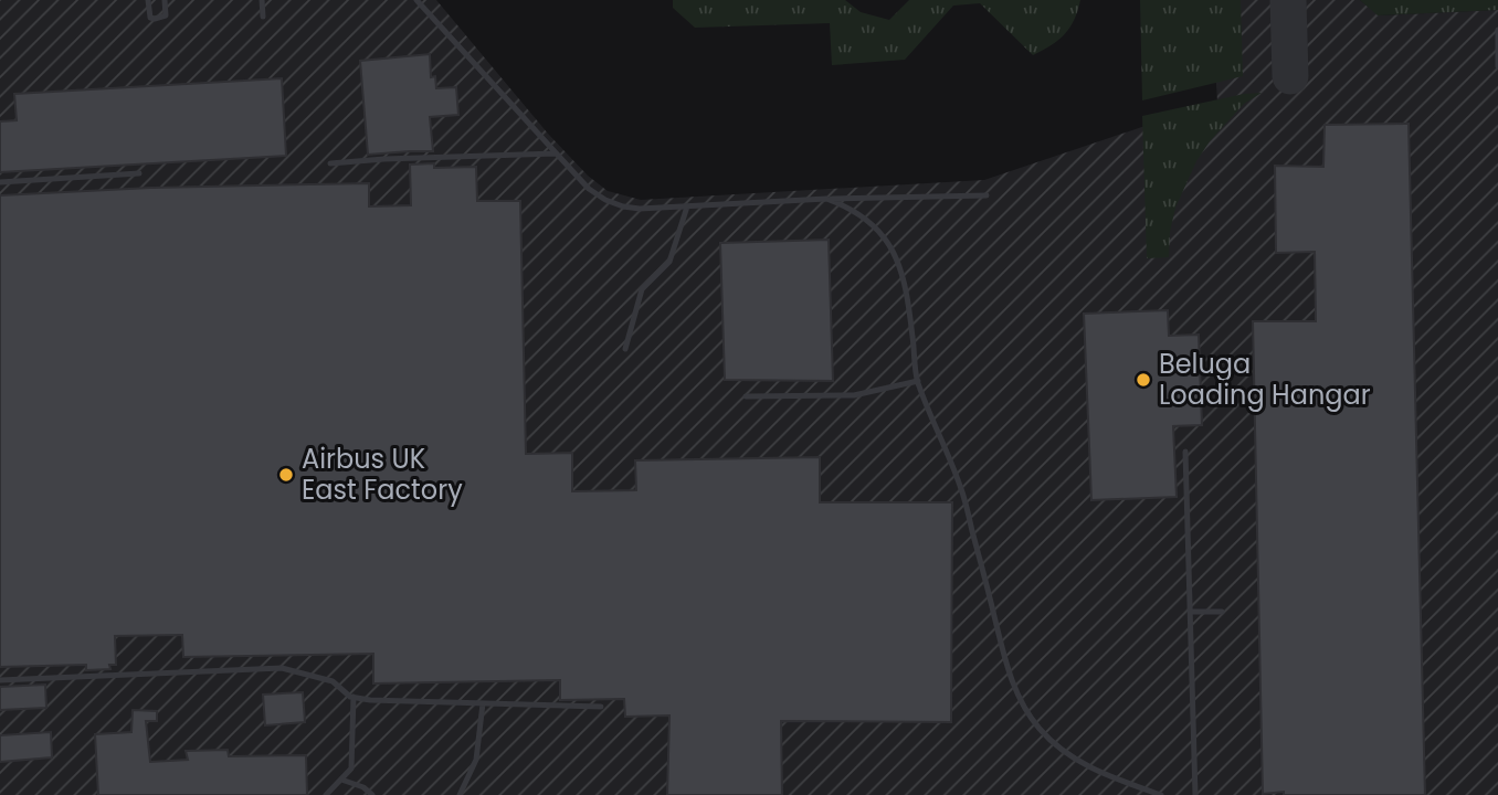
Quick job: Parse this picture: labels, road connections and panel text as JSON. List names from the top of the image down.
{
  "places": ["Beluga Loading Hangar", "Airbus UK East Factory"]
}
